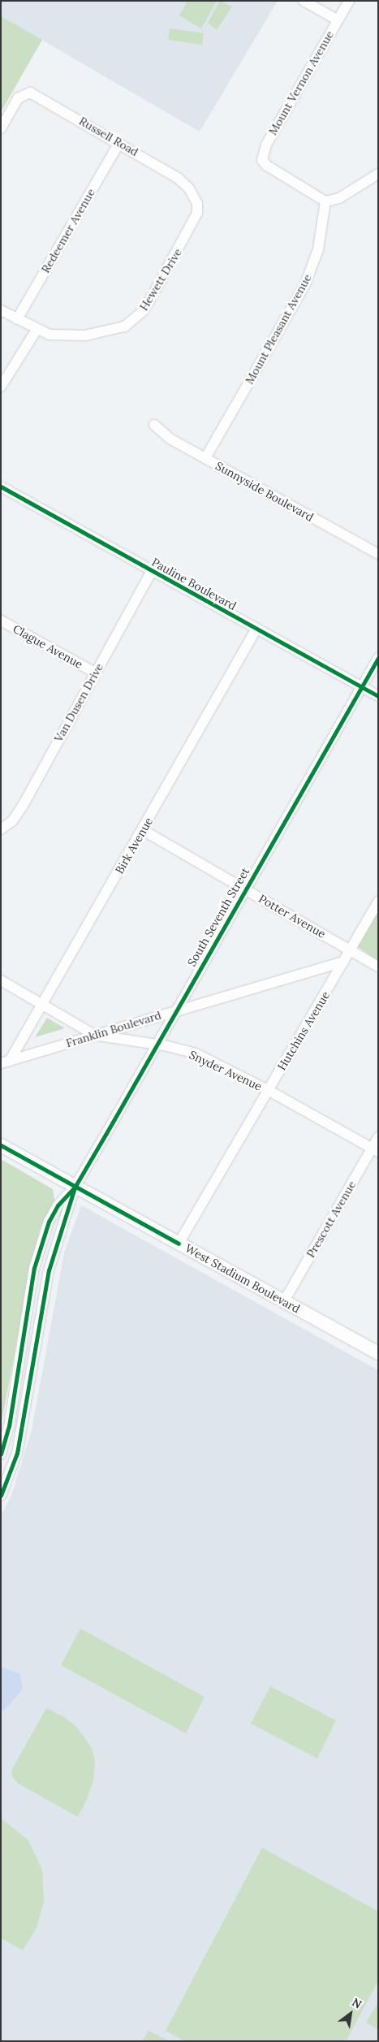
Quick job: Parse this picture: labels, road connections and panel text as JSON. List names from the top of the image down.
{
  "streets": {
    "main road": ["West Stadium Boulevard"],
    "street": [
      "Mount Vernon Avenue",
      "Russell Road",
      "Redeemer Avenue",
      "Hewett Drive",
      "Mount Pleasant Avenue",
      "Sunnyside Boulevard",
      "Pauline Boulevard",
      "Clague Avenue",
      "Van Dusen Drive",
      "Birk Avenue",
      "Potter Avenue",
      "South Seventh Street",
      "Franklin Boulevard",
      "Hutchins Avenue",
      "Snyder Avenue",
      "Prescott Avenue"
    ]
  },
  "crossings": [
    ["Mount Vernon Avenue", "Mount Pleasant Avenue"],
    ["Russell Road", "Redeemer Avenue"],
    ["Russell Road", "Hewett Drive"],
    ["Redeemer Avenue", "Hewett Drive"],
    ["Mount Pleasant Avenue", "Sunnyside Boulevard"],
    ["Pauline Boulevard", "Van Dusen Drive"],
    ["Pauline Boulevard", "Birk Avenue"],
    ["Pauline Boulevard", "South Seventh Street"],
    ["Clague Avenue", "Van Dusen Drive"],
    ["Birk Avenue", "Potter Avenue"],
    ["Birk Avenue", "Franklin Boulevard"],
    ["Birk Avenue", "Snyder Avenue"],
    ["Potter Avenue", "South Seventh Street"],
    ["Potter Avenue", "Hutchins Avenue"],
    ["South Seventh Street", "Franklin Boulevard"],
    ["South Seventh Street", "Snyder Avenue"],
    ["South Seventh Street", "West Stadium Boulevard"],
    ["Franklin Boulevard", "Hutchins Avenue"],
    ["Franklin Boulevard", "Snyder Avenue"],
    ["Hutchins Avenue", "Snyder Avenue"],
    ["Hutchins Avenue", "West Stadium Boulevard"],
    ["Snyder Avenue", "Prescott Avenue"],
    ["Prescott Avenue", "West Stadium Boulevard"]
  ],
  "north": "top right"
}
